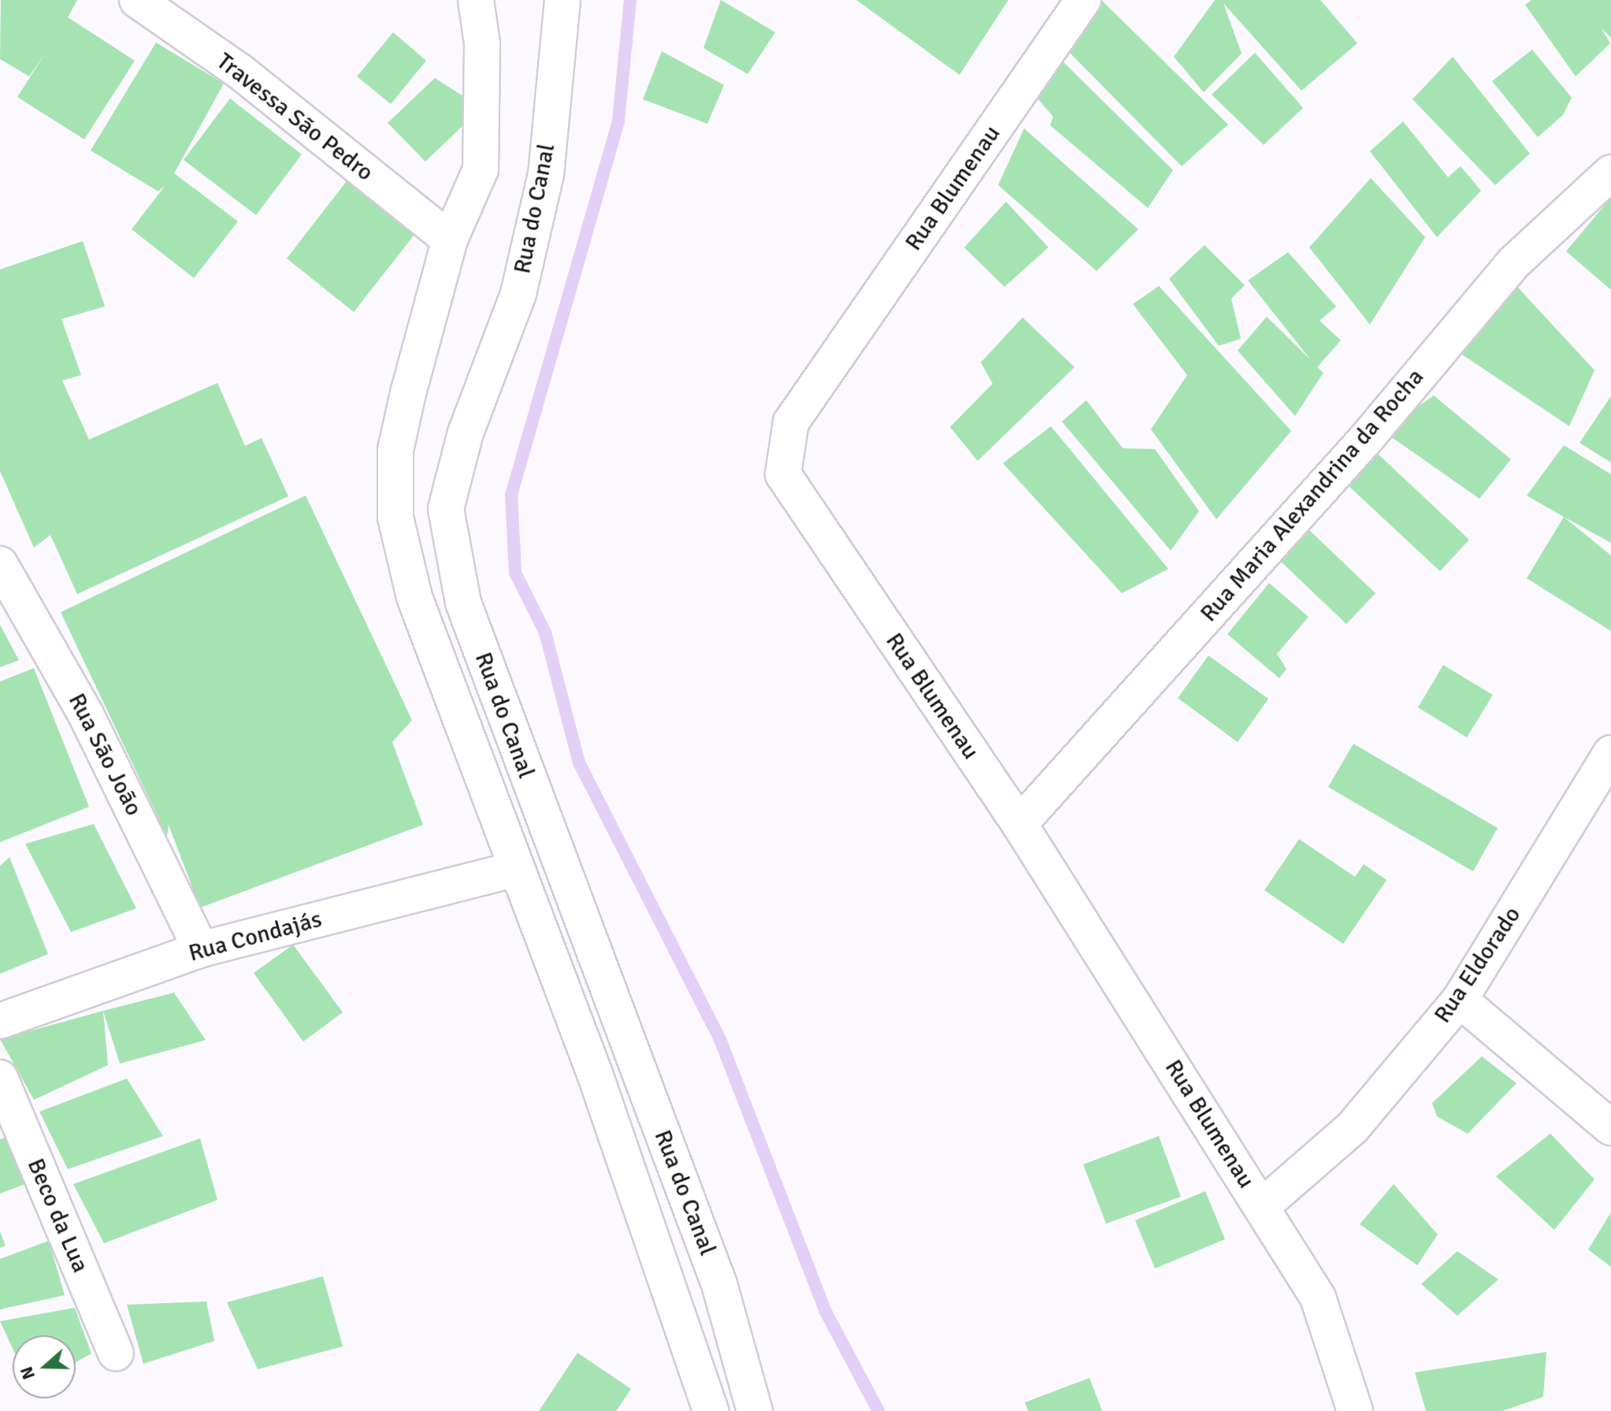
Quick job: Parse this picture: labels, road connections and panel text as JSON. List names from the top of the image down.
{
  "streets": {
    "street": [
      "Travessa São Pedro",
      "Rua Blumenau",
      "Rua do Canal",
      "Rua Maria Alexandrina da Rocha",
      "Rua São João",
      "Rua Condajás",
      "Rua Eldorado",
      "Beco da Lua"
    ]
  },
  "crossings": [
    ["Travessa São Pedro", "Rua do Canal"],
    ["Rua Blumenau", "Rua Maria Alexandrina da Rocha"],
    ["Rua Blumenau", "Rua Eldorado"],
    ["Rua do Canal", "Rua Condajás"],
    ["Rua São João", "Rua Condajás"]
  ],
  "north": "left"
}
